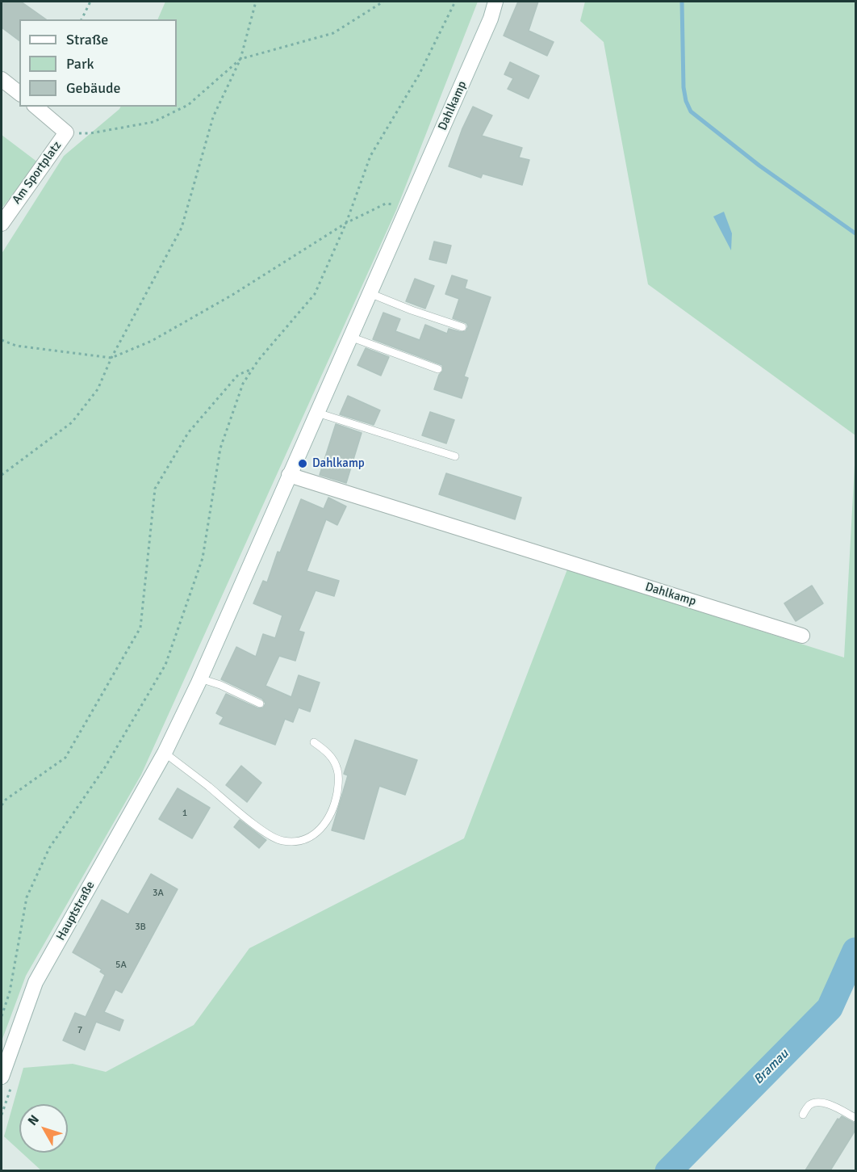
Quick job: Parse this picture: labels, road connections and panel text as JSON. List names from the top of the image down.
{
  "streets": {
    "street": ["Dahlkamp", "Am Sportplatz", "Hauptstraße"]
  },
  "crossings": [
    ["Dahlkamp", "Hauptstraße"]
  ],
  "water": ["Bramau"],
  "places": ["Dahlkamp"],
  "house_numbers": [
    "1",
    "3A",
    "3B",
    "5A",
    "7"
  ],
  "legend": ["Straße", "Park", "Gebäude"],
  "north": "top left"
}
